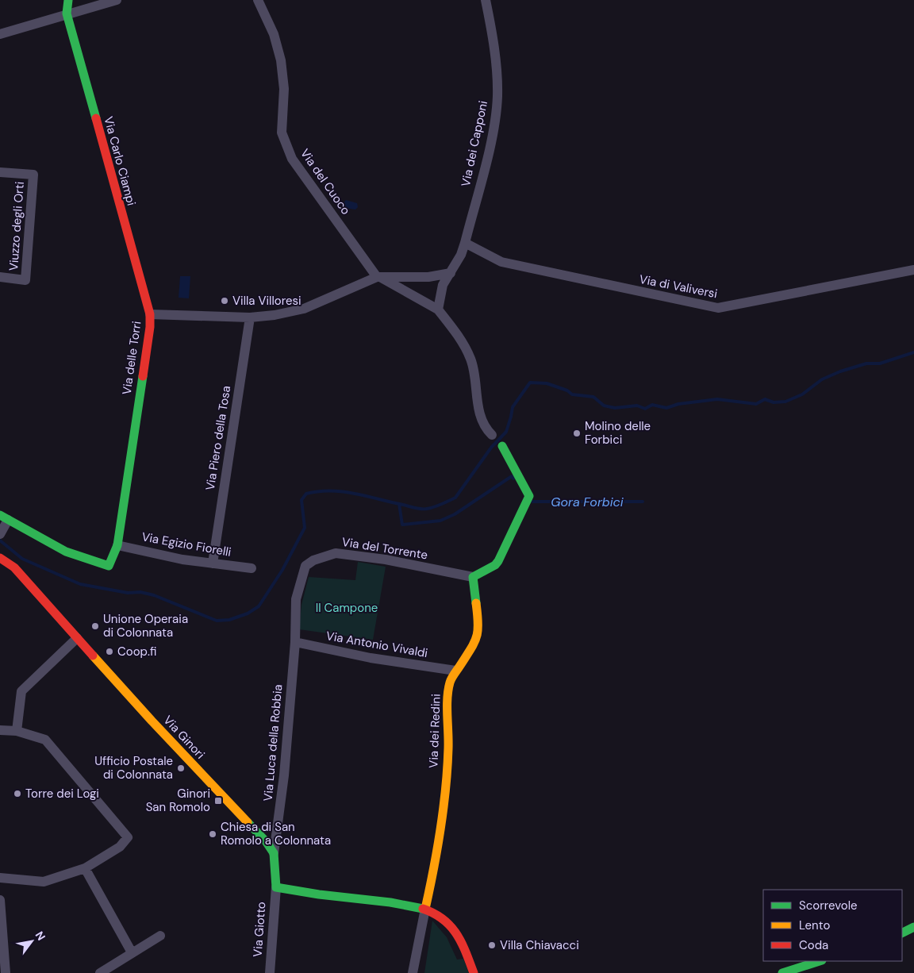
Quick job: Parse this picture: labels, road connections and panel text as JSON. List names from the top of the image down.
{
  "streets": {
    "street": [
      "Via dei Capponi",
      "Via Carlo Ciampi",
      "Via del Cuoco",
      "Viuzzo degli Orti",
      "Via di Valiversi",
      "Via delle Torri",
      "Via Piero della Tosa",
      "Via Egizio Fiorelli",
      "Via del Torrente",
      "Via Antonio Vivaldi",
      "Via dei Redini",
      "Via Ginori",
      "Via Luca della Robbia",
      "Via Giotto"
    ]
  },
  "crossings": [
    ["Via dei Capponi", "Via di Valiversi"],
    ["Via dei Capponi", "Via delle Torri"],
    ["Via Carlo Ciampi", "Via delle Torri"],
    ["Via del Cuoco", "Via delle Torri"],
    ["Via delle Torri", "Via Piero della Tosa"],
    ["Via delle Torri", "Via Egizio Fiorelli"],
    ["Via Piero della Tosa", "Via Egizio Fiorelli"],
    ["Via del Torrente", "Via dei Redini"],
    ["Via del Torrente", "Via Luca della Robbia"],
    ["Via Antonio Vivaldi", "Via dei Redini"],
    ["Via Antonio Vivaldi", "Via Luca della Robbia"],
    ["Via Ginori", "Via Luca della Robbia"],
    ["Via Luca della Robbia", "Via Giotto"]
  ],
  "water": ["Gora Forbici"],
  "parks": ["Il Campone"],
  "places": {
    "other": [
      "Villa Villoresi",
      "Molino delle Forbici",
      "Unione Operaia di Colonnata",
      "Coop.fi",
      "Ufficio Postale di Colonnata",
      "Torre dei Logi",
      "Chiesa di San Romolo a Colonnata",
      "Villa Chiavacci"
    ],
    "transit": ["Ginori San Romolo"]
  },
  "legend": ["Scorrevole", "Lento", "Coda"],
  "north": "top right"
}
